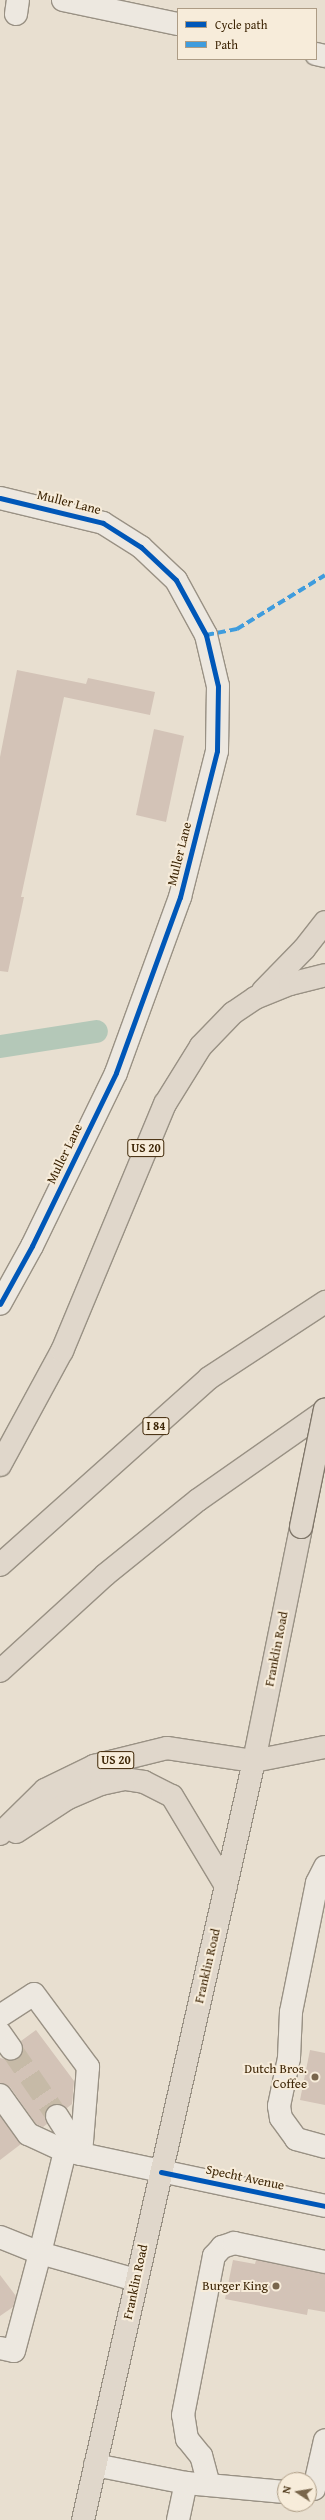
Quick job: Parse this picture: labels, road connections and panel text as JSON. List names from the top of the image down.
{
  "streets": {
    "main road": ["US 20", "I 84", "Franklin Road"],
    "street": ["Muller Lane", "Specht Avenue"]
  },
  "crossings": [
    ["US 20", "Franklin Road"],
    ["Franklin Road", "Specht Avenue"]
  ],
  "places": ["Dutch Bros. Coffee", "Burger King"],
  "legend": ["Cycle path", "Path"],
  "north": "left"
}
